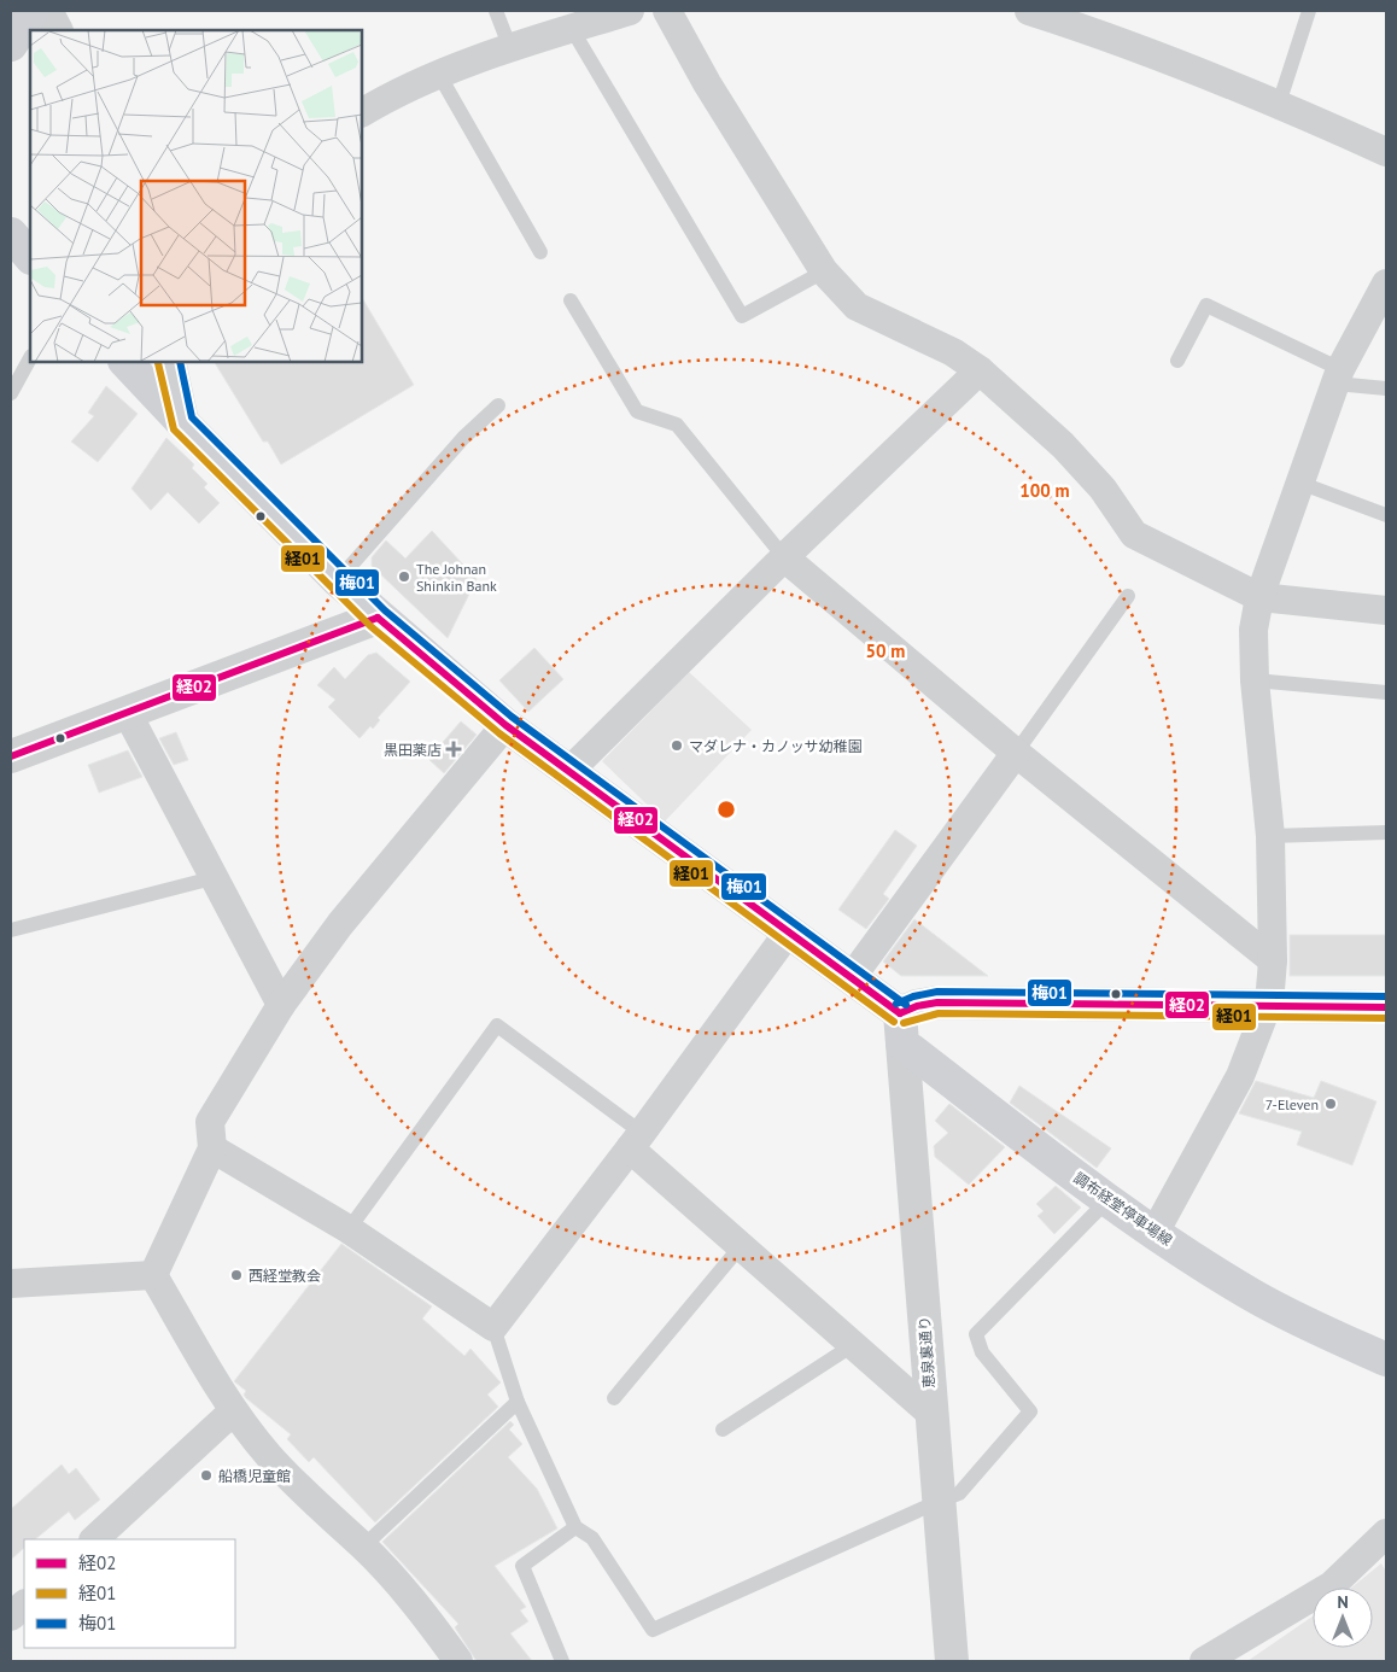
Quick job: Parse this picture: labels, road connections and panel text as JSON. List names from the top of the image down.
{
  "streets": {
    "main road": ["調布経堂停車場線"],
    "street": ["恵泉裏通り"]
  },
  "crossings": [
    ["調布経堂停車場線", "恵泉裏通り"]
  ],
  "places": {
    "other": [
      "The Johnan Shinkin Bank",
      "マダレナ・カノッサ幼稚園",
      "7-Eleven",
      "西経堂教会",
      "船橋児童館"
    ],
    "health": ["黒田薬店"]
  },
  "lines": ["transit line 梅01", "transit line 経01", "transit line 経02"],
  "legend": ["経02", "経01", "梅01"],
  "north": "top",
  "rings": ["100 m", "50 m"]
}
